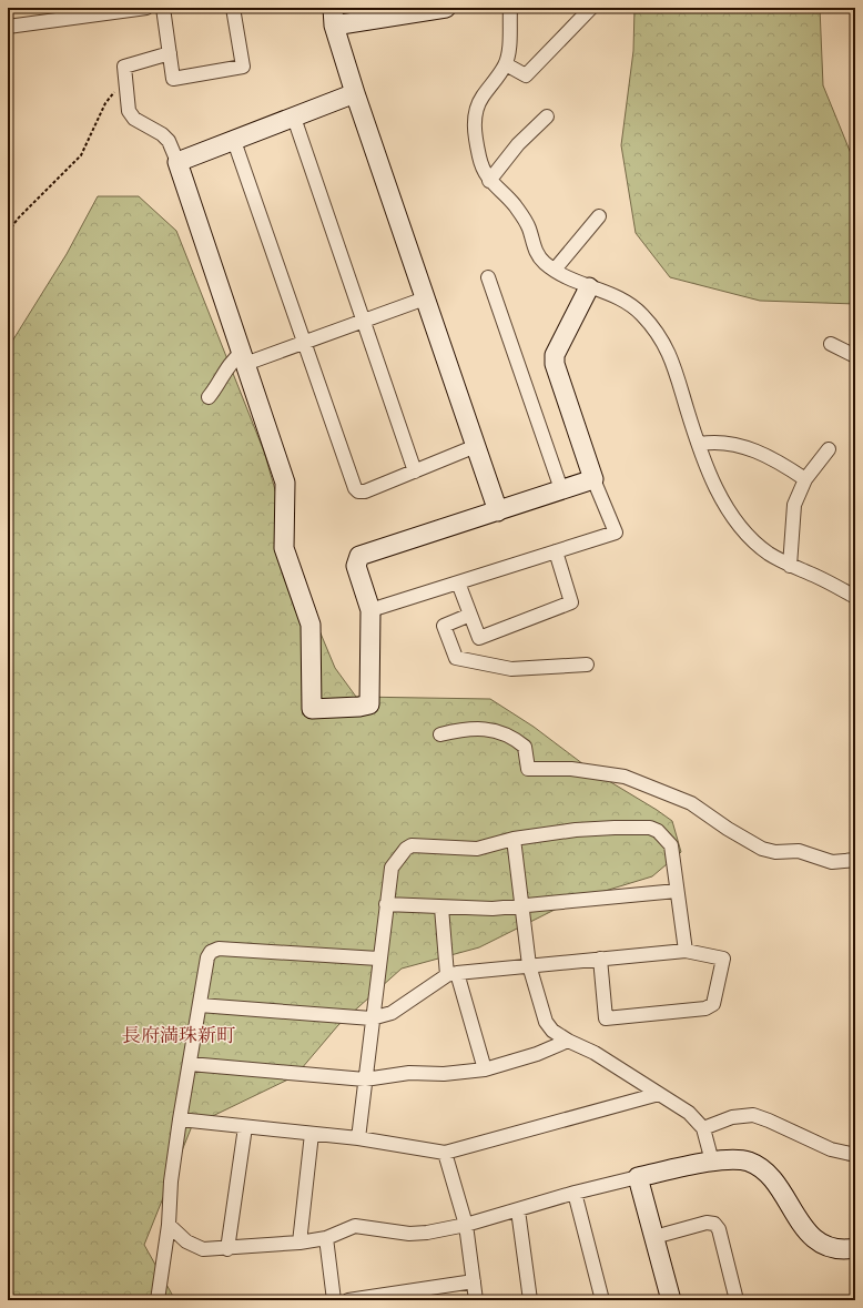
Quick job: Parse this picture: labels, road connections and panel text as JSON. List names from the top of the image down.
{
  "districts": ["長府満珠新町"]
}
